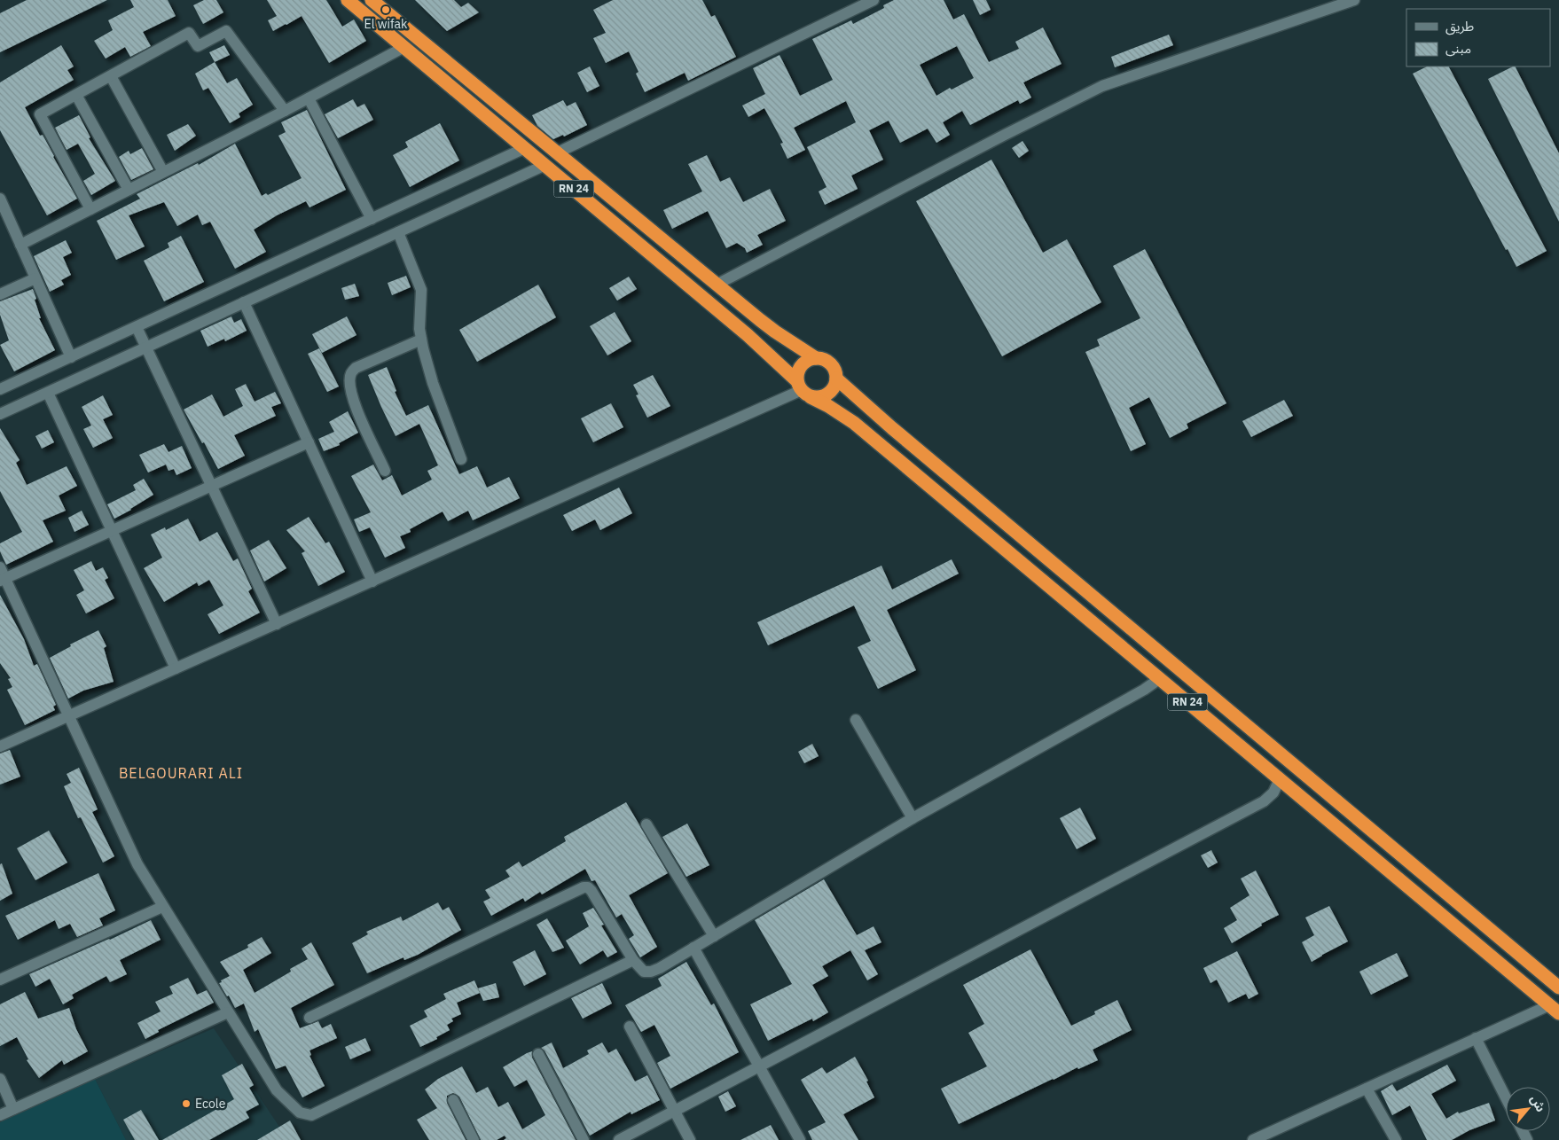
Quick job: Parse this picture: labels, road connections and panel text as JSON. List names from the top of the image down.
{
  "streets": {
    "highway": ["RN 24"]
  },
  "districts": ["BELGOURARI ALI"],
  "places": ["El wifak", "Ecole"],
  "legend": ["طريق", "مبنى"],
  "north": "top right"
}
